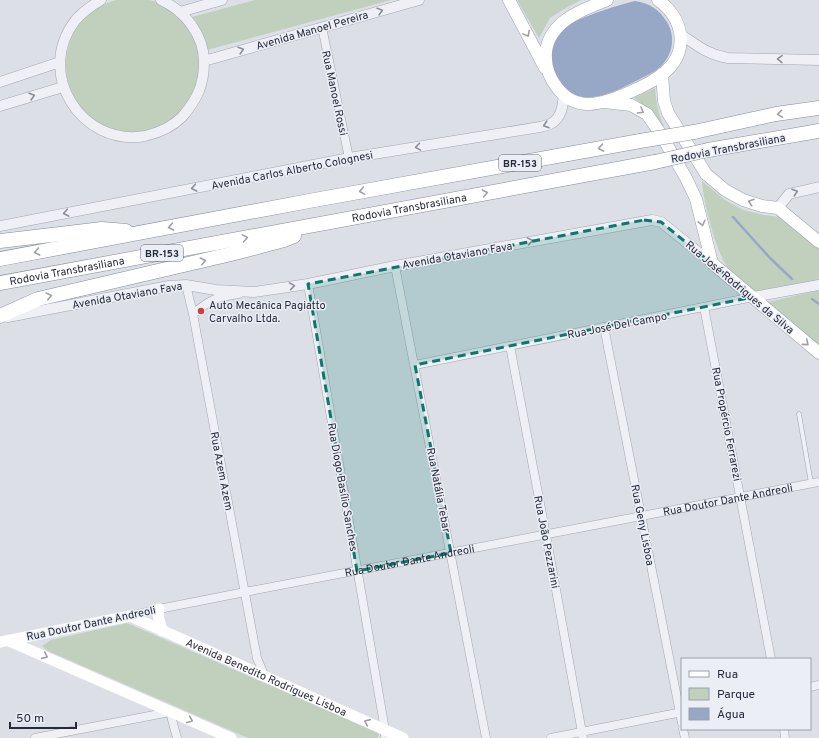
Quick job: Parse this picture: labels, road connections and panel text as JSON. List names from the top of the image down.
{
  "streets": {
    "highway": ["Rodovia Transbrasiliana", "BR-153"],
    "main road": ["Rua José Rodrigues da Silva", "Rua Doutor Dante Andreoli", "Avenida Benedito Rodrigues Lisboa"],
    "street": [
      "Avenida Manoel Pereira",
      "Rua Manoel Rossi",
      "Avenida Carlos Alberto Colognesi",
      "Avenida Otaviano Fava",
      "Rua José Del Campo",
      "Rua Propércio Ferrarezi",
      "Rua Azem Azem",
      "Rua Diogo Basílio Sanches",
      "Rua Natália Tebar",
      "Rua Geny Lisboa",
      "Rua João Pezzarini"
    ]
  },
  "crossings": [
    ["Avenida Manoel Pereira", "Rua Manoel Rossi"],
    ["Rua Manoel Rossi", "Avenida Carlos Alberto Colognesi"],
    ["Avenida Otaviano Fava", "Rua José Rodrigues da Silva"],
    ["Avenida Otaviano Fava", "Rua Azem Azem"],
    ["Avenida Otaviano Fava", "Rua Diogo Basílio Sanches"],
    ["Avenida Otaviano Fava", "Rua Natália Tebar"],
    ["Rua José Rodrigues da Silva", "Rua José Del Campo"],
    ["Rua José Del Campo", "Rua Propércio Ferrarezi"],
    ["Rua José Del Campo", "Rua Natália Tebar"],
    ["Rua José Del Campo", "Rua Geny Lisboa"],
    ["Rua José Del Campo", "Rua João Pezzarini"],
    ["Rua Propércio Ferrarezi", "Rua Doutor Dante Andreoli"],
    ["Rua Azem Azem", "Rua Doutor Dante Andreoli"],
    ["Rua Azem Azem", "Avenida Benedito Rodrigues Lisboa"],
    ["Rua Diogo Basílio Sanches", "Rua Doutor Dante Andreoli"],
    ["Rua Diogo Basílio Sanches", "Avenida Benedito Rodrigues Lisboa"],
    ["Rua Natália Tebar", "Rua Doutor Dante Andreoli"],
    ["Rua Doutor Dante Andreoli", "Rua Geny Lisboa"],
    ["Rua Doutor Dante Andreoli", "Rua João Pezzarini"],
    ["Rua Doutor Dante Andreoli", "Avenida Benedito Rodrigues Lisboa"]
  ],
  "one_way": [
    "Avenida Manoel Pereira",
    "Avenida Carlos Alberto Colognesi",
    "Avenida Otaviano Fava",
    "Rua José Rodrigues da Silva",
    "Avenida Benedito Rodrigues Lisboa"
  ],
  "places": ["Auto Mecânica Pagiatto Carvalho Ltda."],
  "legend": ["Rua", "Parque", "Água"],
  "scale_bar": "50 m"
}
